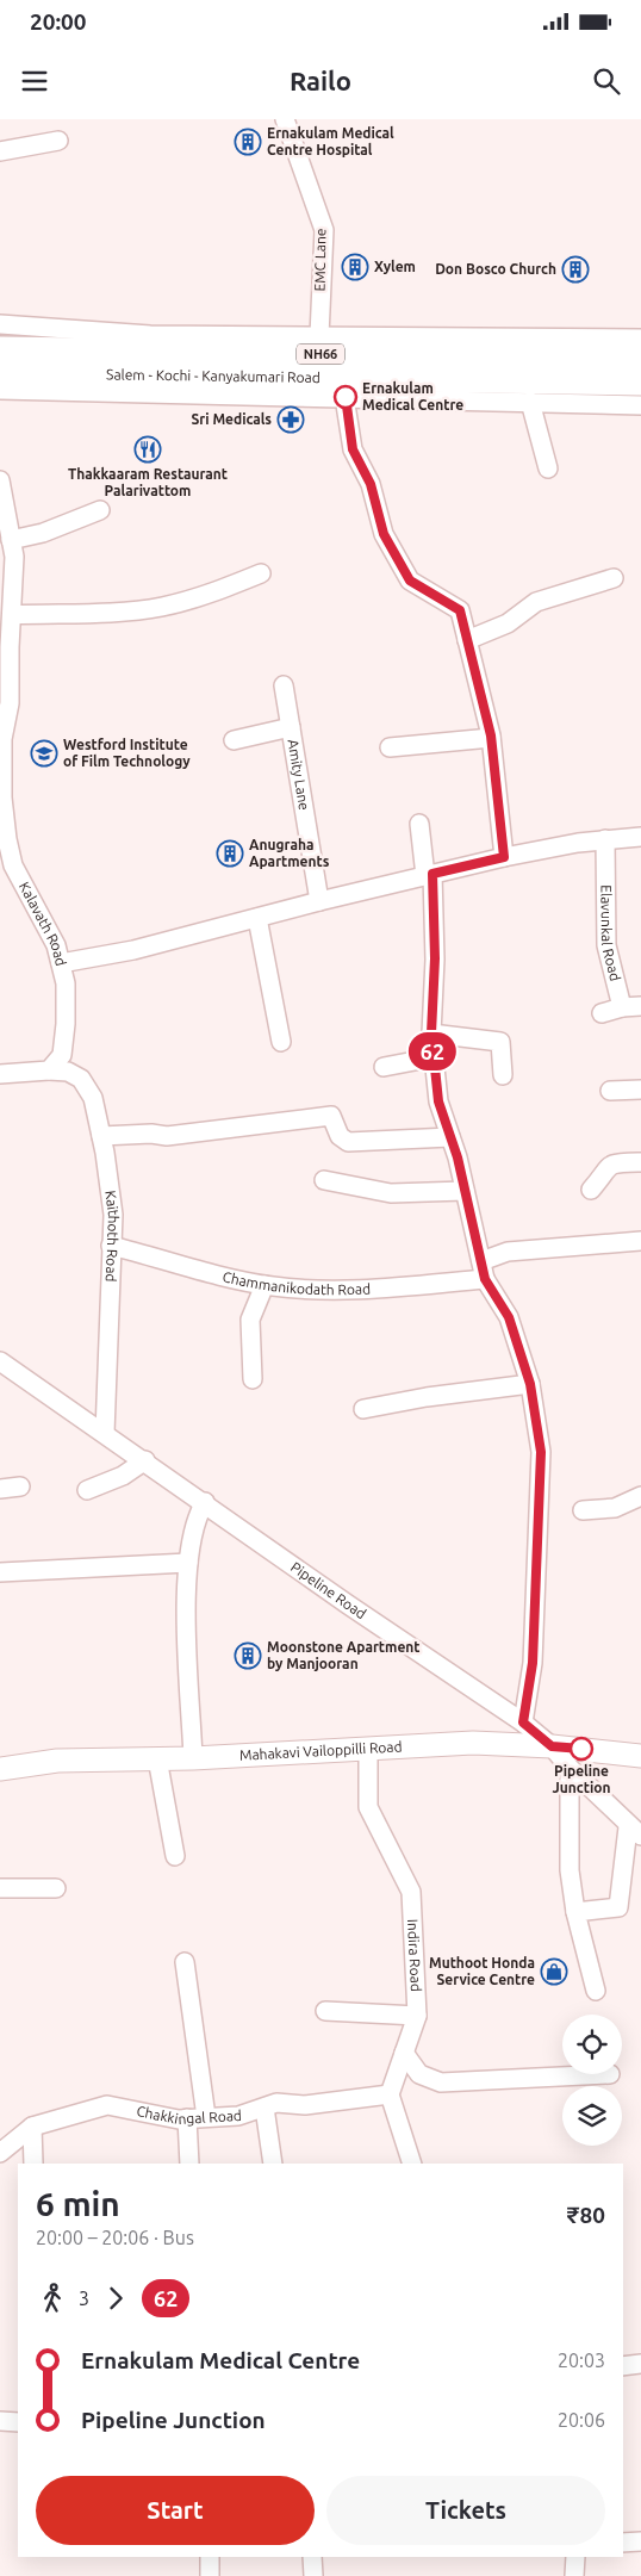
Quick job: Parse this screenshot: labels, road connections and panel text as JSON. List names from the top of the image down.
{
  "streets": {
    "highway": ["NH66", "Salem - Kochi - Kanyakumari Road"],
    "main road": ["Mahakavi Vailoppilli Road"],
    "street": [
      "EMC Lane",
      "Amity Lane",
      "Kalavath Road",
      "Elavunkal Road",
      "Kaithoth Road",
      "Chammanikodath Road",
      "Pipeline Road",
      "Indira Road",
      "Chakkingal Road"
    ]
  },
  "crossings": [
    ["EMC Lane", "Salem - Kochi - Kanyakumari Road"],
    ["Kalavath Road", "Kaithoth Road"],
    ["Kaithoth Road", "Chammanikodath Road"],
    ["Kaithoth Road", "Pipeline Road"],
    ["Pipeline Road", "Mahakavi Vailoppilli Road"],
    ["Mahakavi Vailoppilli Road", "Indira Road"],
    ["Indira Road", "Chakkingal Road"]
  ],
  "places": {
    "building": [
      "Ernakulam Medical Centre Hospital",
      "Xylem",
      "Don Bosco Church",
      "Anugraha Apartments",
      "Moonstone Apartment by Manjooran"
    ],
    "other": ["Ernakulam Medical Centre", "Pipeline Junction"],
    "pharmacy": ["Sri Medicals"],
    "restaurant": ["Thakkaaram Restaurant Palarivattom"],
    "school or university": ["Westford Institute of Film Technology"],
    "shop": ["Muthoot Honda Service Centre"]
  },
  "lines": ["bus line 62"],
  "page": {
    "status": "20:00",
    "header": "Railo",
    "on_map": "62",
    "heading": ["6 min", "20:00 – 20:06 · Bus", "₹80"],
    "legs": ["3", "62"],
    "list": [
      {
        "name": "Ernakulam Medical Centre",
        "value": "20:03"
      },
      {
        "name": "Pipeline Junction",
        "value": "20:06"
      }
    ],
    "buttons": ["Start", "Tickets"]
  }
}
